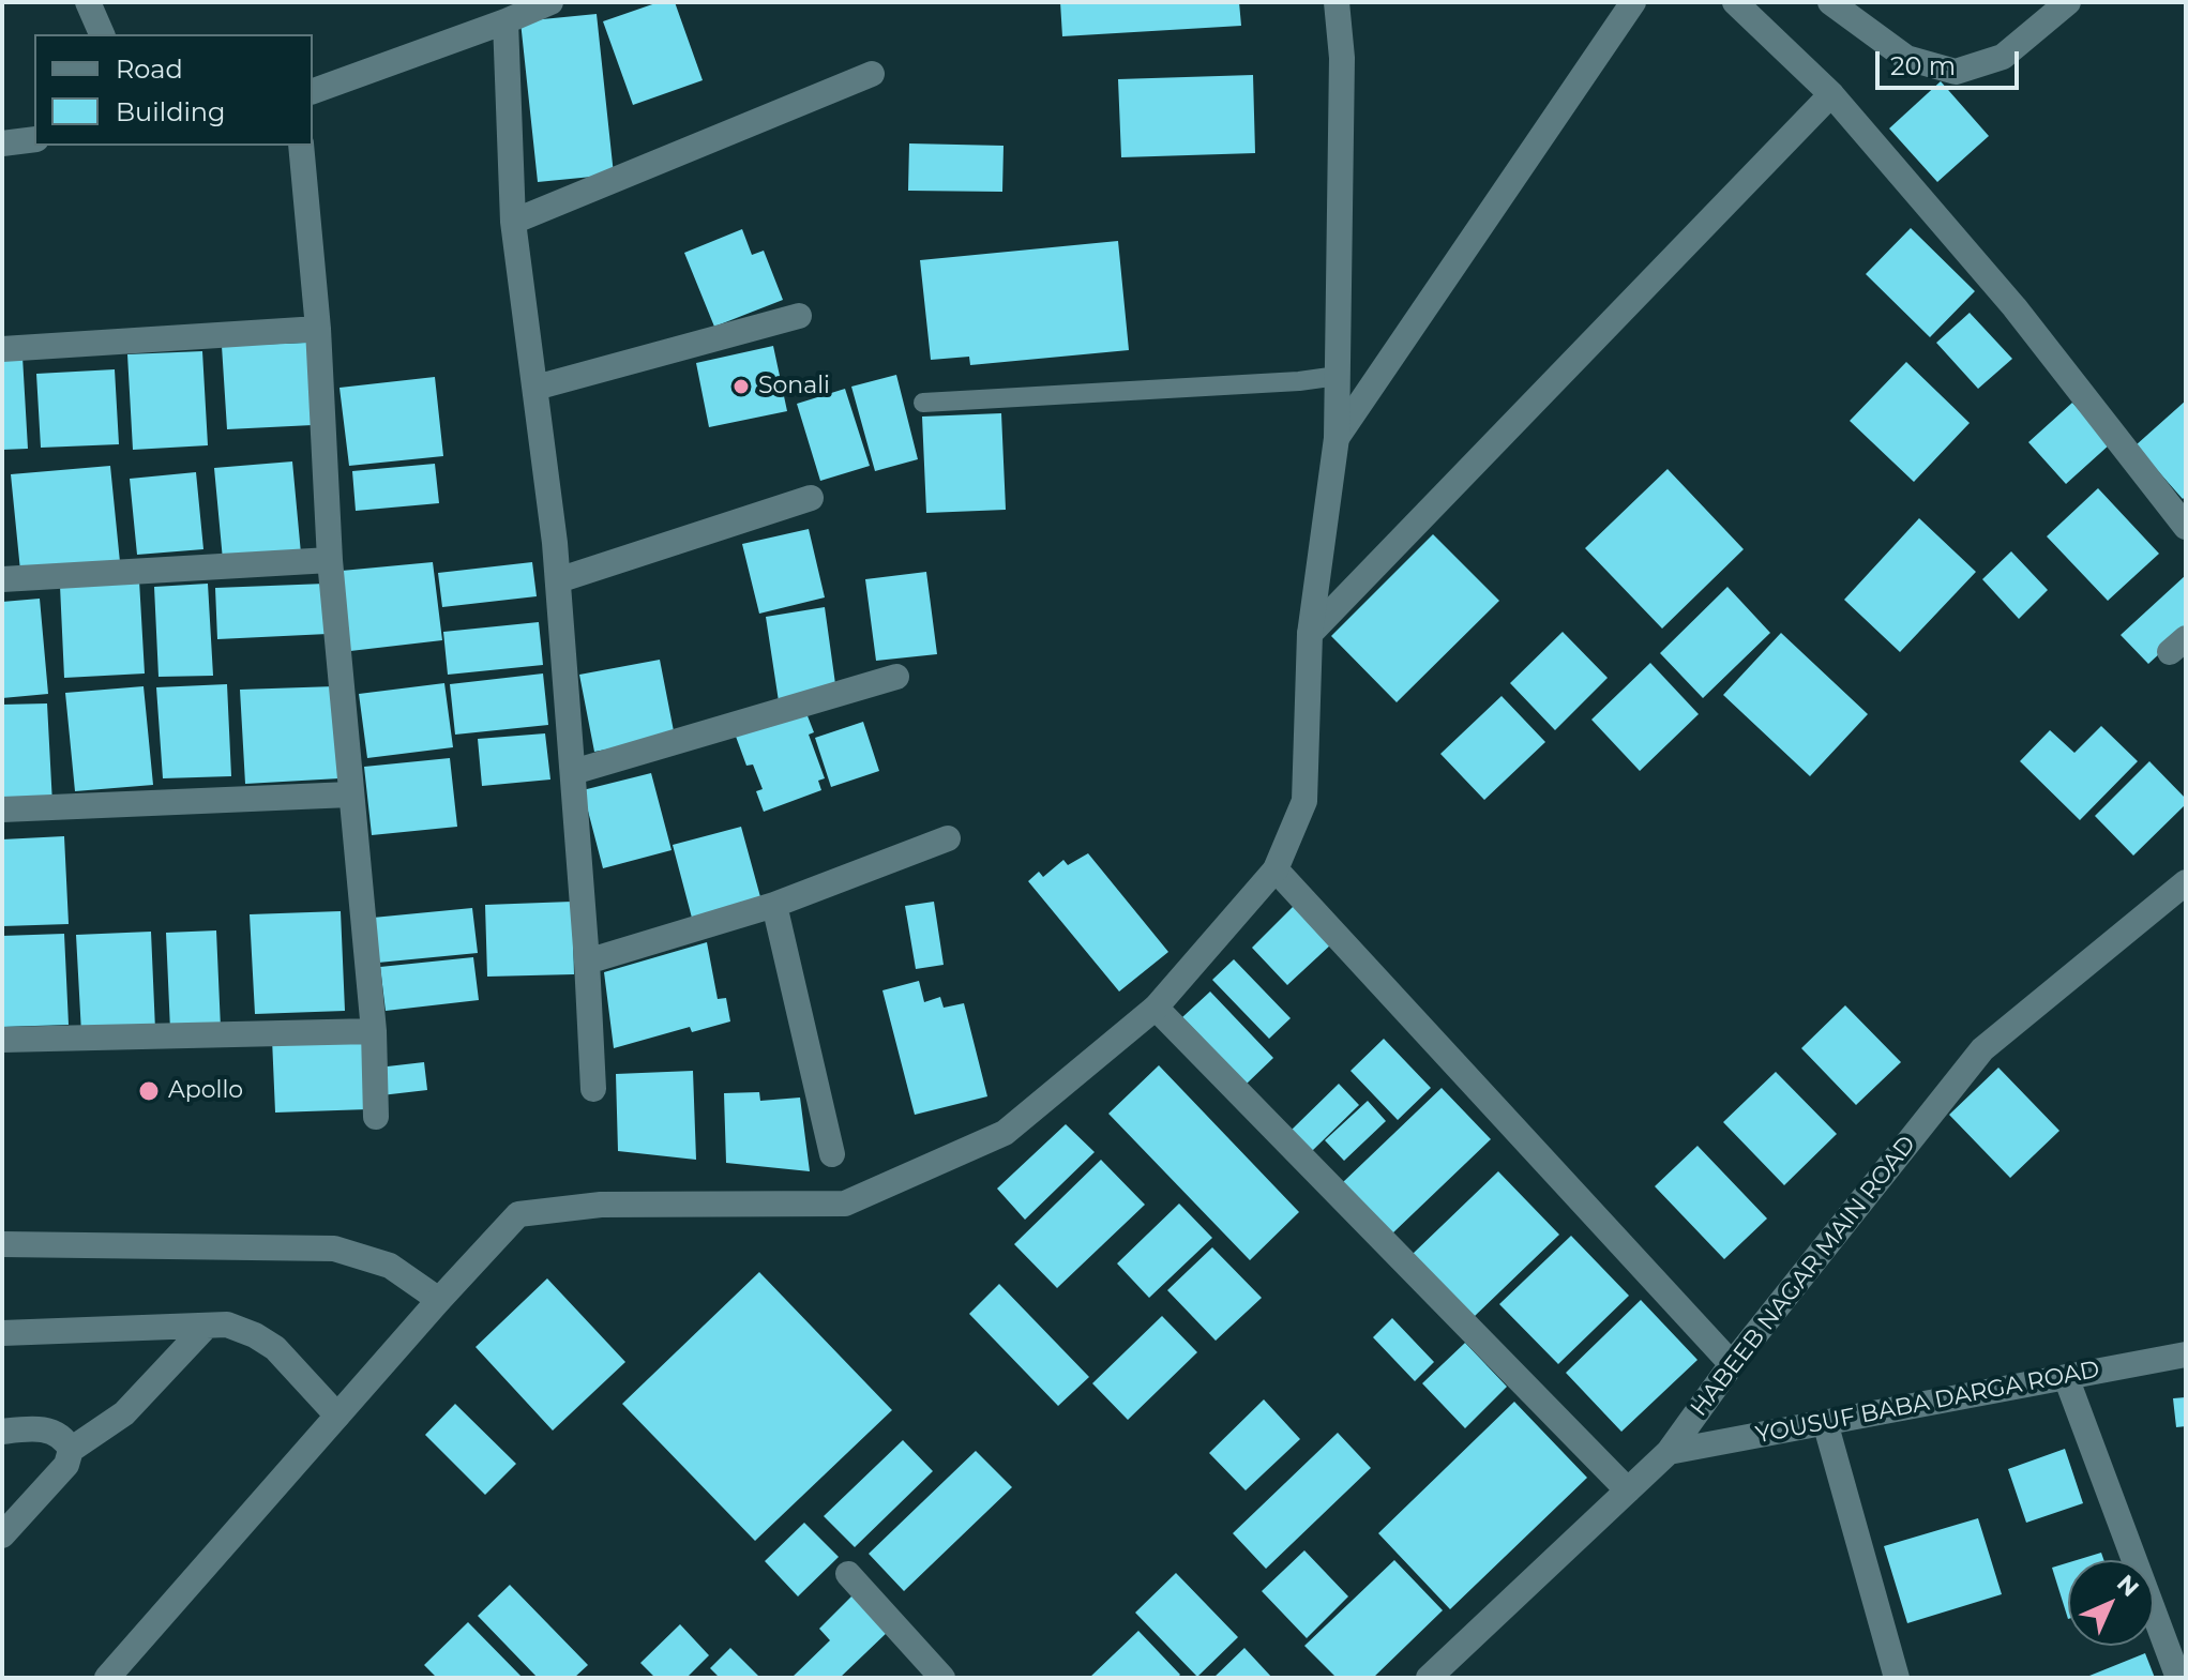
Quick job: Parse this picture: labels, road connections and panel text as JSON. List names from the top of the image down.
{
  "streets": {
    "street": ["HABEEB NAGAR MAIN ROAD", "YOUSUF BABA DARGA ROAD"]
  },
  "crossings": [
    ["HABEEB NAGAR MAIN ROAD", "YOUSUF BABA DARGA ROAD"]
  ],
  "places": ["Sonali", "Apollo"],
  "legend": ["Road", "Building"],
  "scale_bar": "20 m",
  "north": "top right"
}
